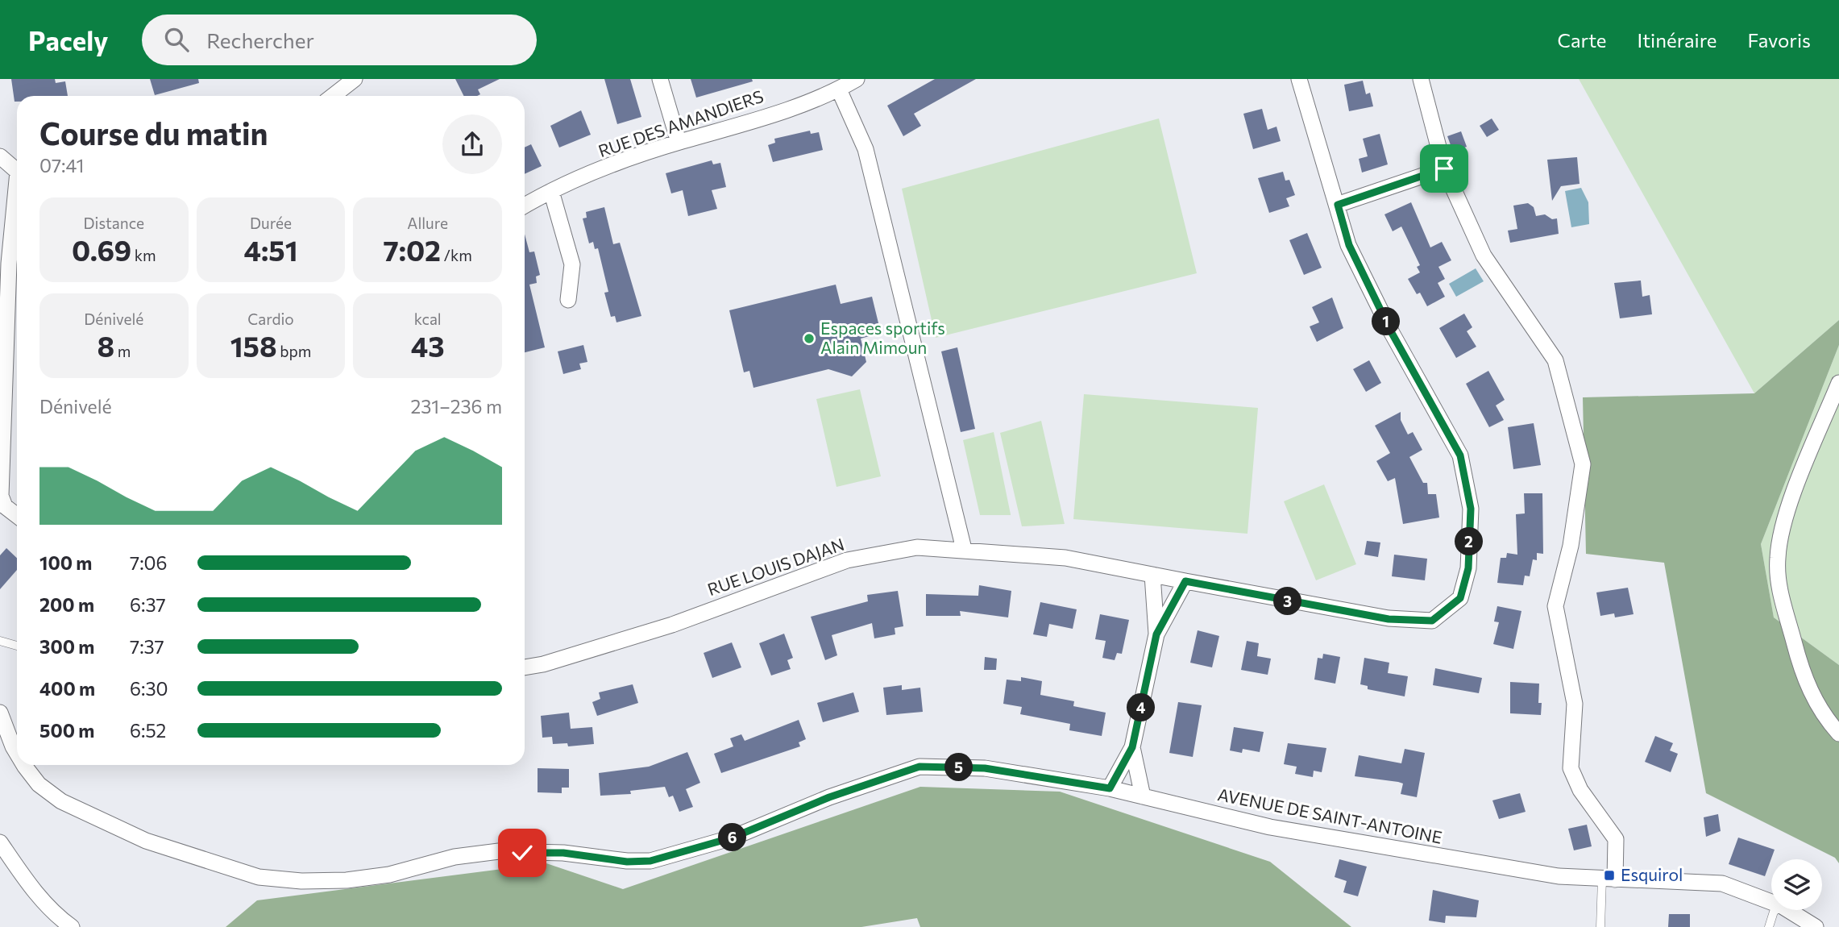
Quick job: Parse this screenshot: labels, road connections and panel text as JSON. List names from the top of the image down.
{
  "streets": {
    "street": ["RUE DES AMANDIERS", "RUE LOUIS DAJAN", "AVENUE DE SAINT-ANTOINE"]
  },
  "places": {
    "other": ["Espaces sportifs Alain Mimoun"],
    "transit": ["Esquirol"]
  },
  "page": {
    "header": "Pacely",
    "search": "Rechercher",
    "nav": ["Carte", "Itinéraire", "Favoris"],
    "heading": ["Course du matin", "07:41"],
    "stats": [
      ["Distance", "0.69 km"],
      ["Durée", "4:51"],
      ["Allure", "7:02 /km"],
      ["Dénivelé", "8 m"],
      ["Cardio", "158 bpm"],
      ["kcal", "43"]
    ],
    "pins": [
      "1",
      "2",
      "3",
      "4",
      "5",
      "6"
    ],
    "chart": ["Dénivelé", "231–236 m"],
    "list": [
      {
        "name": "100 m",
        "note": "7:06"
      },
      {
        "name": "200 m",
        "note": "6:37"
      },
      {
        "name": "300 m",
        "note": "7:37"
      },
      {
        "name": "400 m",
        "note": "6:30"
      },
      {
        "name": "500 m",
        "note": "6:52"
      }
    ]
  }
}
